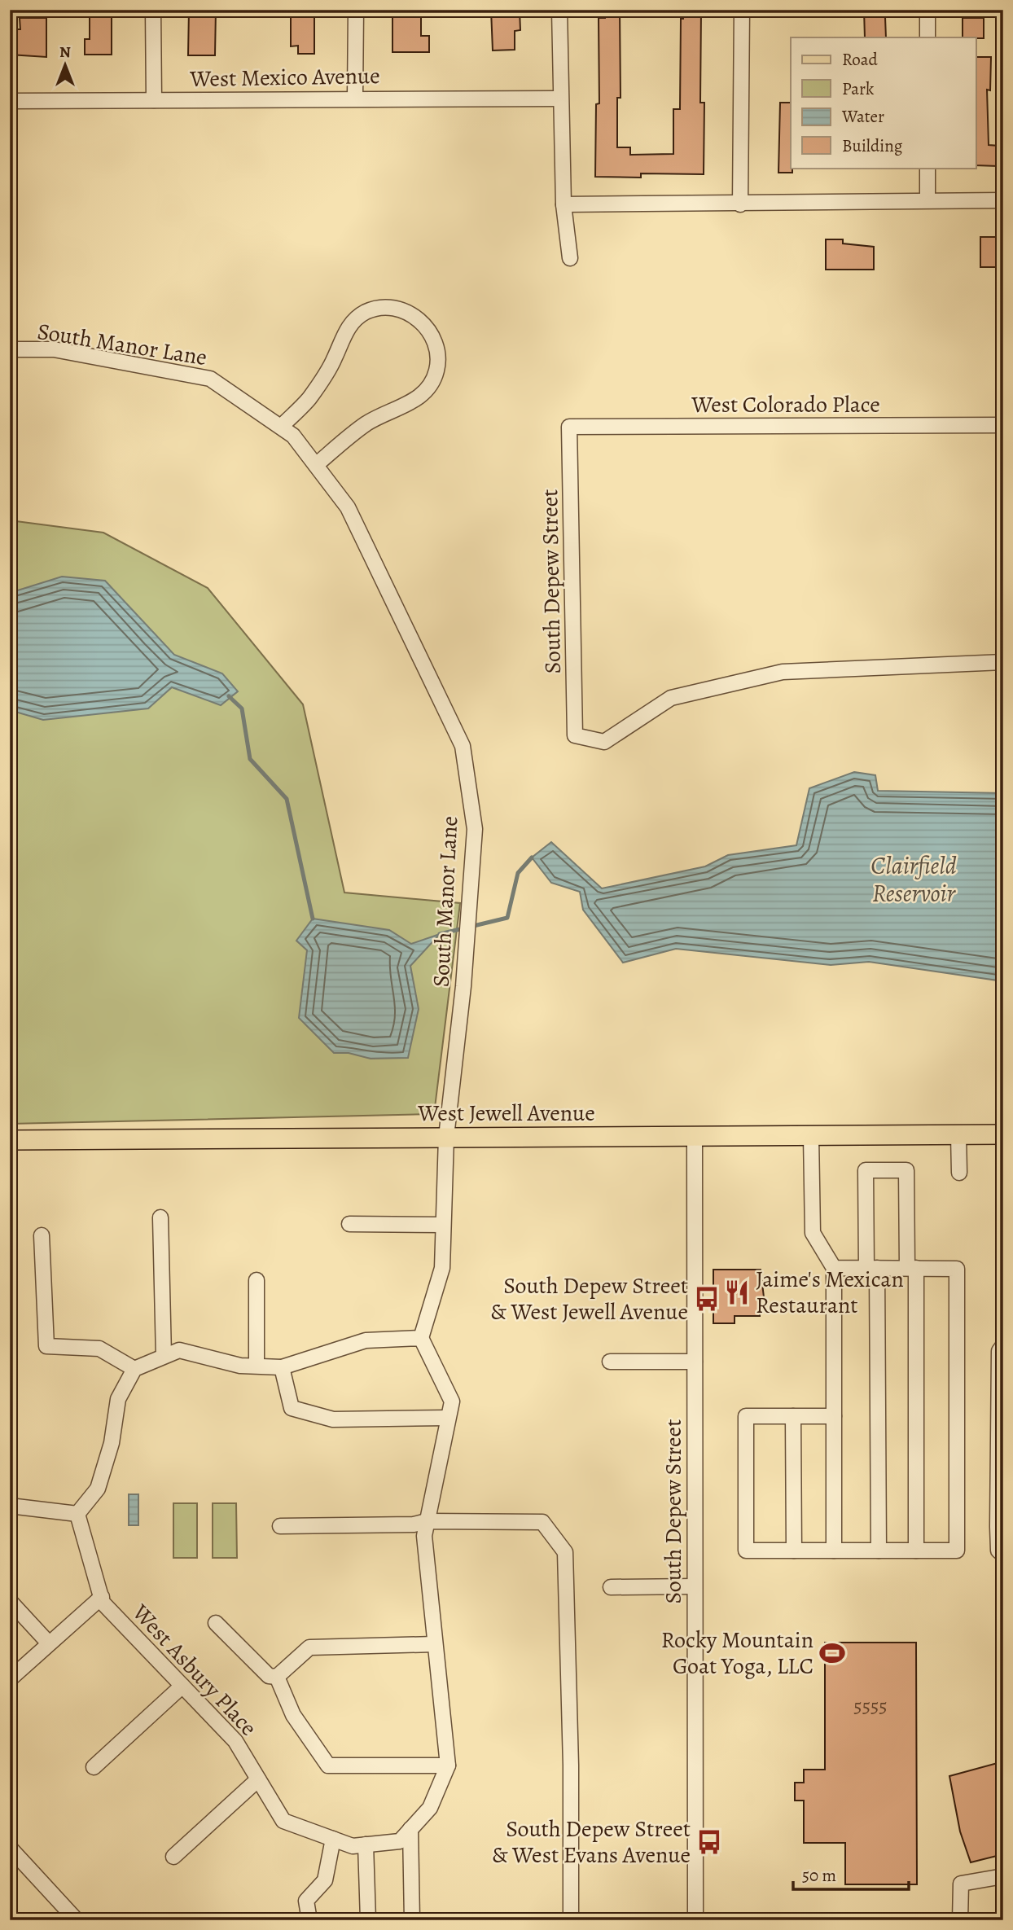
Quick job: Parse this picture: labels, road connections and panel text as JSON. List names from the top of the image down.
{
  "streets": {
    "main road": ["West Jewell Avenue"],
    "street": [
      "West Mexico Avenue",
      "South Manor Lane",
      "West Colorado Place",
      "South Depew Street",
      "West Asbury Place"
    ]
  },
  "crossings": [
    ["South Manor Lane", "West Jewell Avenue"],
    ["South Manor Lane", "West Asbury Place"],
    ["West Colorado Place", "South Depew Street"],
    ["South Depew Street", "West Jewell Avenue"]
  ],
  "water": ["Clairfield Reservoir"],
  "places": {
    "restaurant": ["Jaime's Mexican Restaurant"],
    "bus stop": ["South Depew Street & West Jewell Avenue", "South Depew Street & West Evans Avenue"],
    "sports": ["Rocky Mountain Goat Yoga, LLC"]
  },
  "house_numbers": ["5555"],
  "legend": [
    "Road",
    "Park",
    "Water",
    "Building"
  ],
  "scale_bar": "50 m",
  "north": "top"
}
